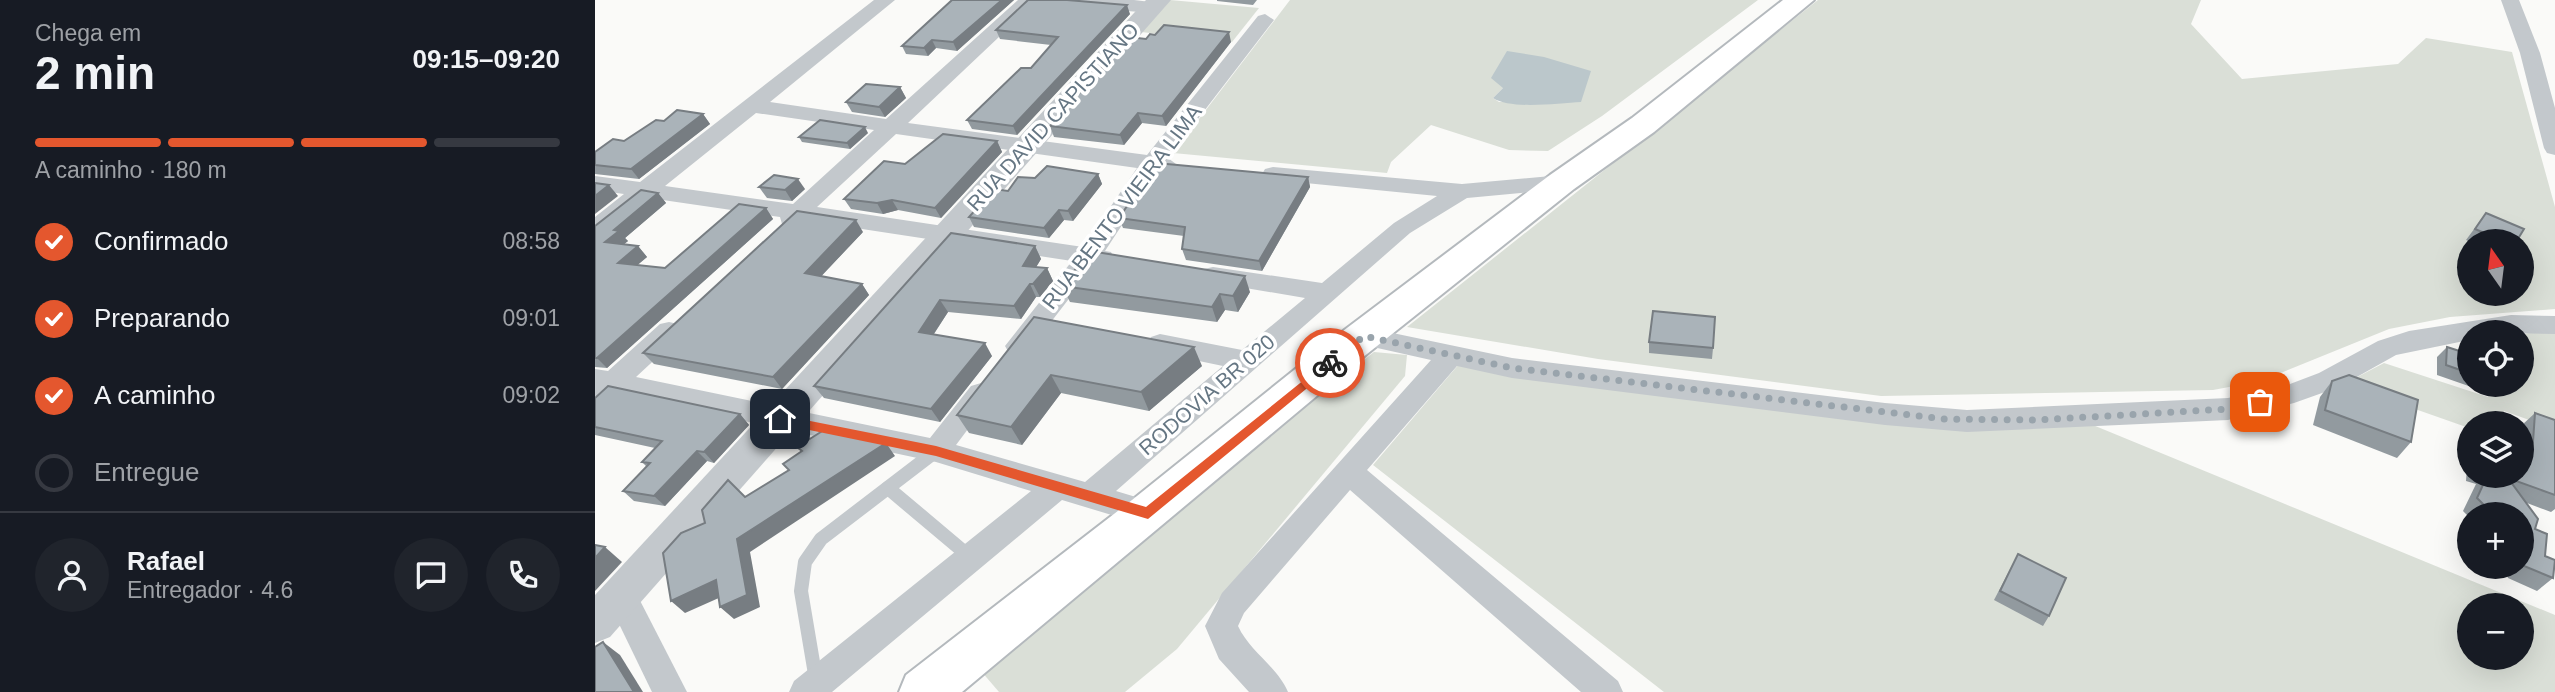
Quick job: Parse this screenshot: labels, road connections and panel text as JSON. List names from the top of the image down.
{
  "streets": {
    "street": ["RUA DAVID CAPISTIANO", "RUA BENTO VIEIRA LIMA", "RODOVIA BR 020"]
  },
  "north": "top",
  "page": {
    "heading": ["2 min", "Chega em", "09:15–09:20"],
    "panel": ["Rafael", "Entregador · 4.6"],
    "bar": "A caminho · 180 m",
    "list": [
      ["Confirmado", "08:58"],
      ["Preparando", "09:01"],
      ["A caminho", "09:02"],
      "Entregue"
    ],
    "map_buttons": ["+", "−"]
  }
}
